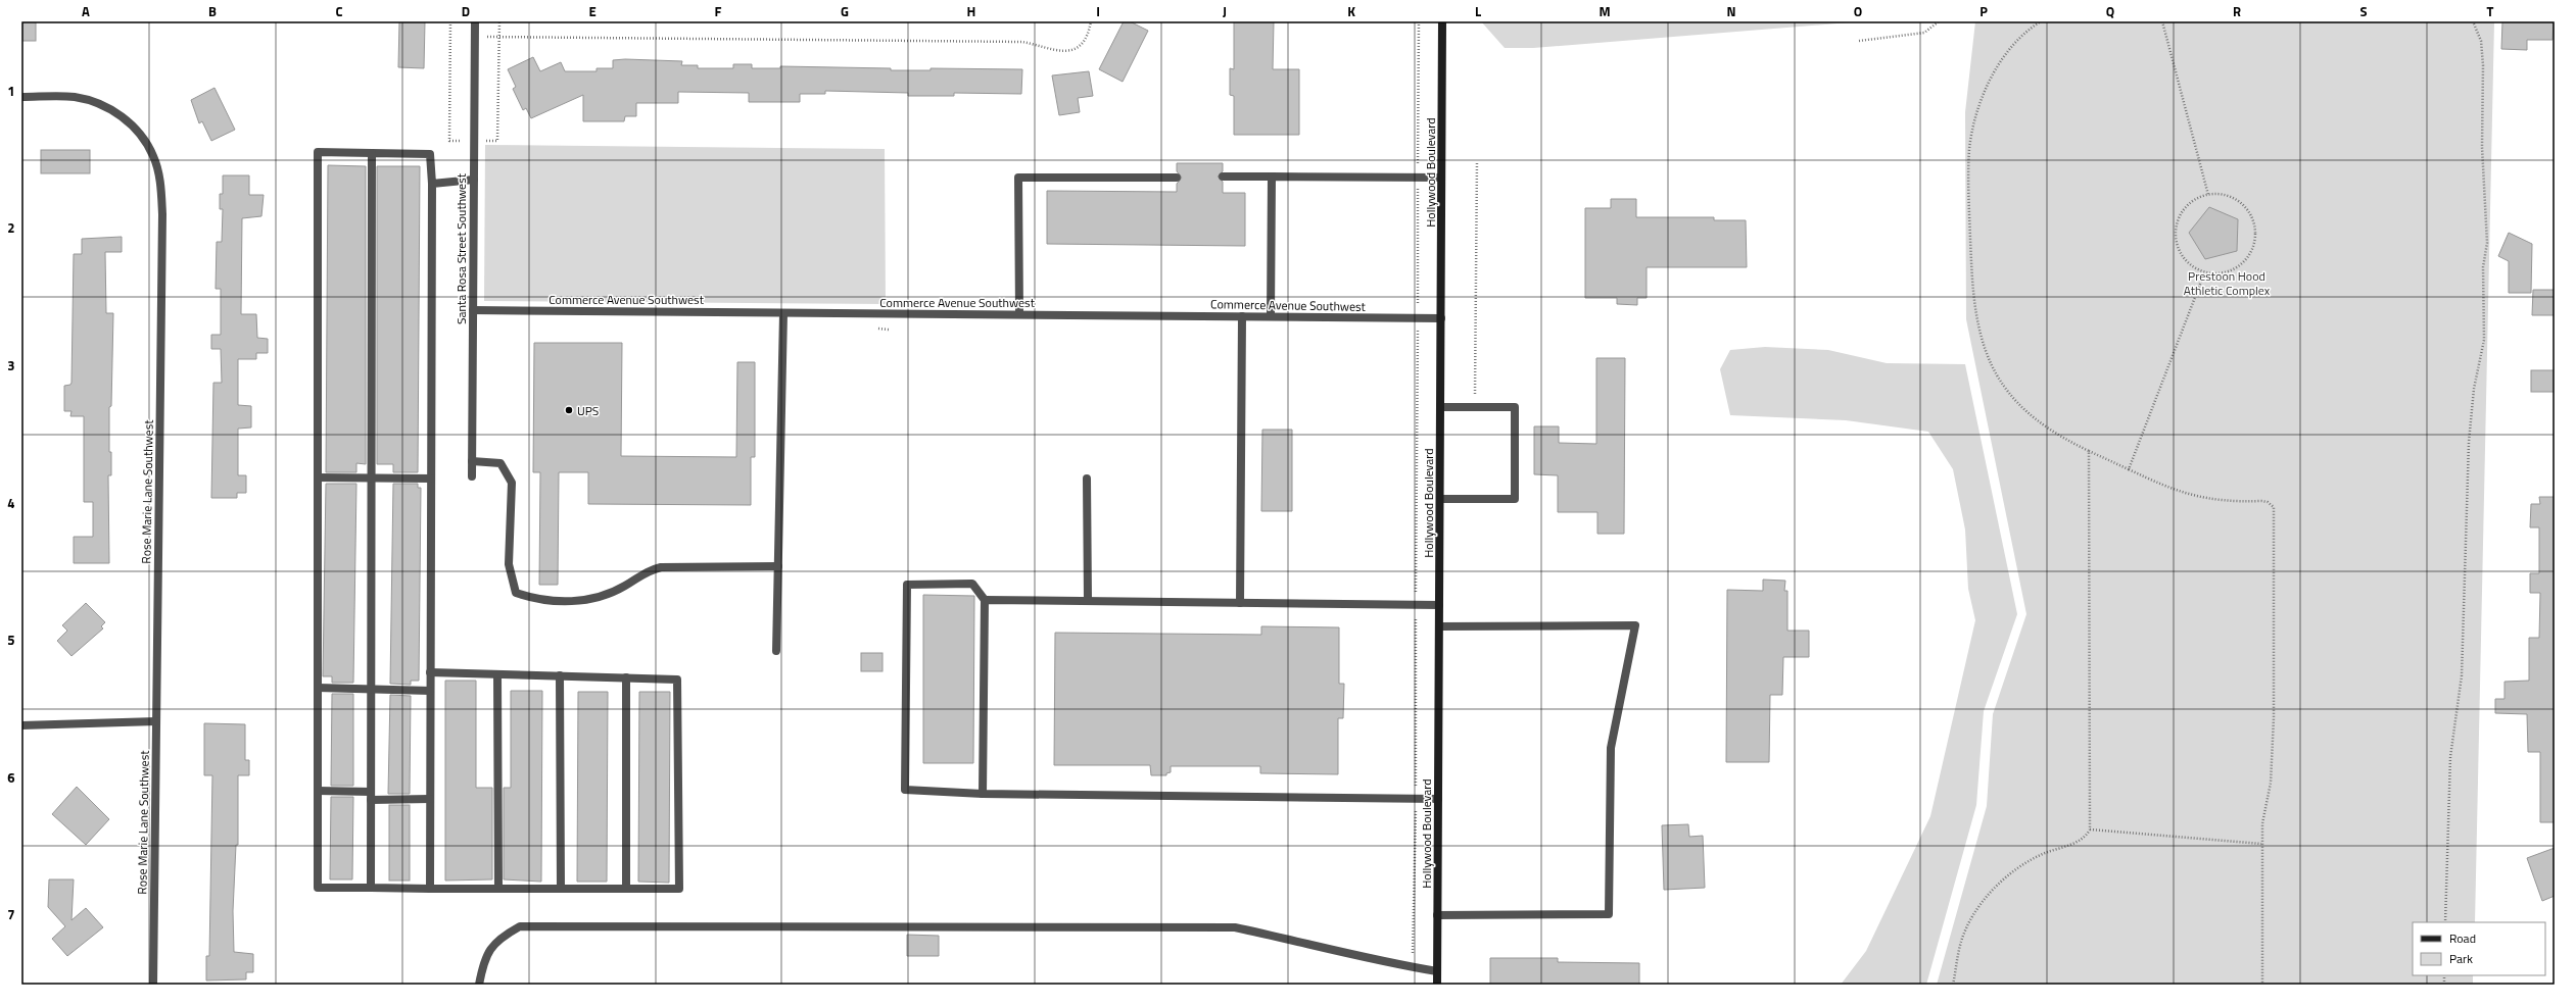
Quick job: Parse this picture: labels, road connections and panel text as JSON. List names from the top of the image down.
{
  "streets": {
    "street": [
      "Hollywood Boulevard",
      "Santa Rosa Street Southwest",
      "Commerce Avenue Southwest",
      "Rose Marie Lane Southwest"
    ]
  },
  "crossings": [
    ["Hollywood Boulevard", "Commerce Avenue Southwest"],
    ["Santa Rosa Street Southwest", "Commerce Avenue Southwest"]
  ],
  "parks": ["Prestoon Hood Athletic Complex"],
  "places": ["UPS"],
  "legend": ["Road", "Park"],
  "grid": {
    "columns": [
      "A",
      "B",
      "C",
      "D",
      "E",
      "F",
      "G",
      "H",
      "I",
      "J",
      "K",
      "L",
      "M",
      "N",
      "O",
      "P",
      "Q",
      "R",
      "S",
      "T"
    ],
    "rows": [
      "1",
      "2",
      "3",
      "4",
      "5",
      "6",
      "7"
    ]
  }
}
